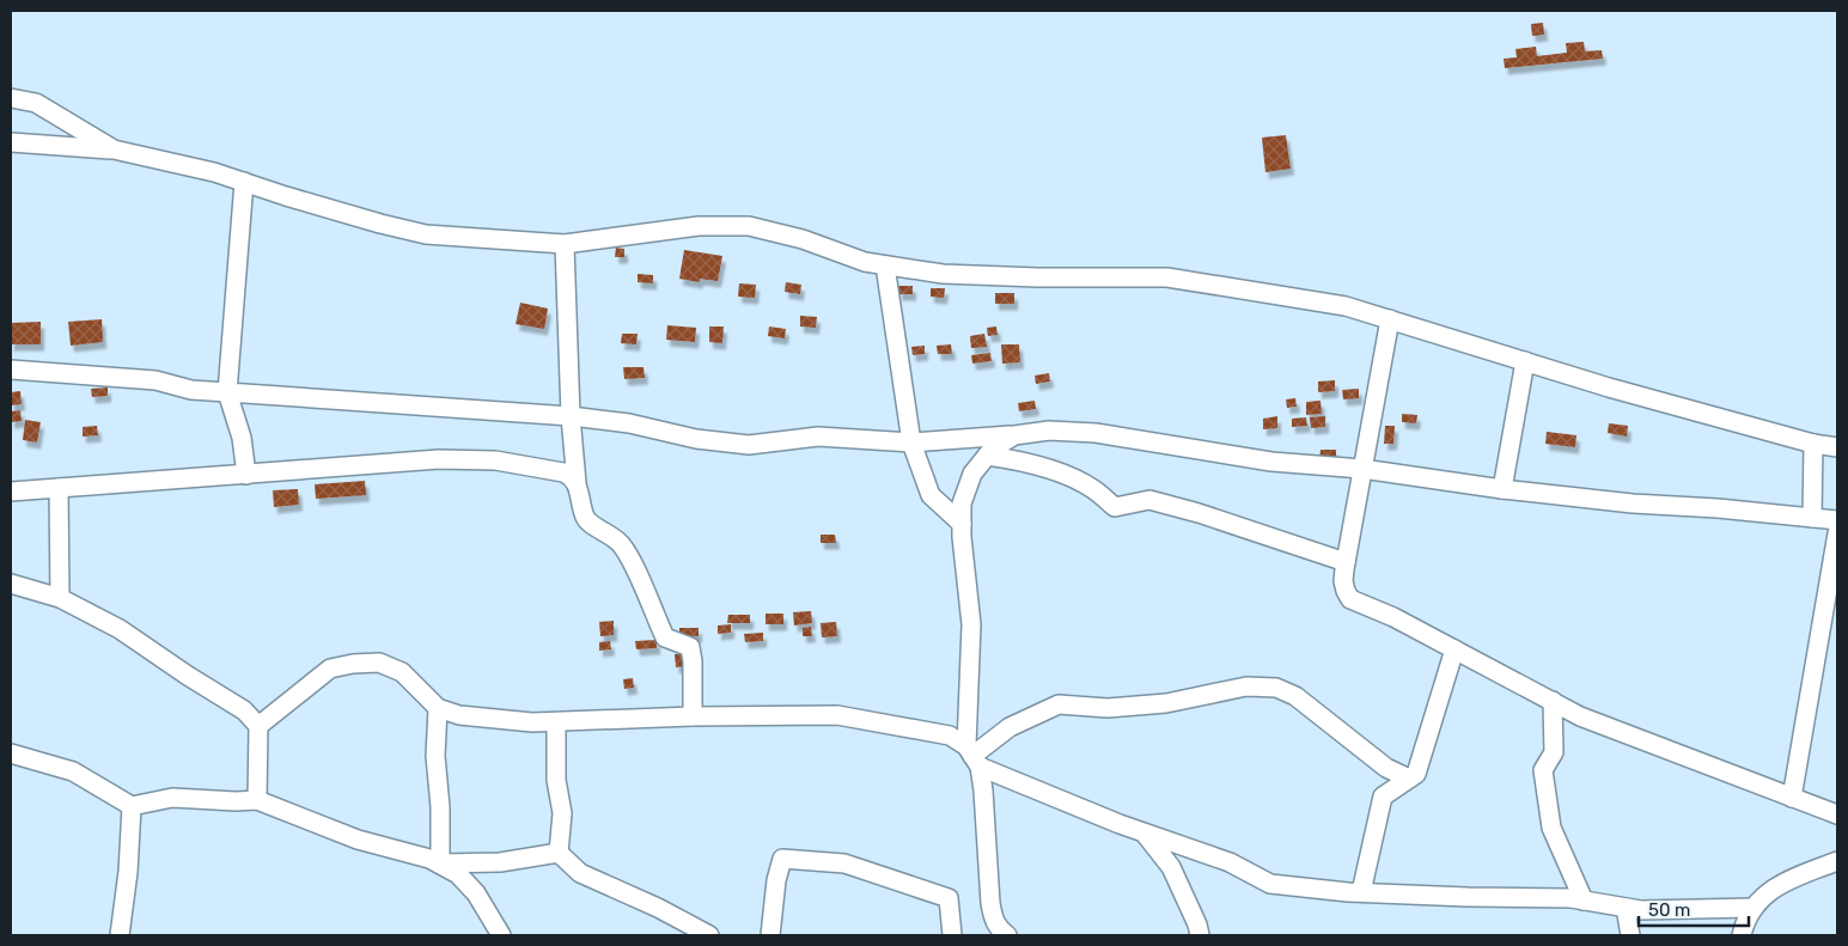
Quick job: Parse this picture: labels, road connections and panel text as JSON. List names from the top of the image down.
{
  "scale_bar": "50 m"
}
